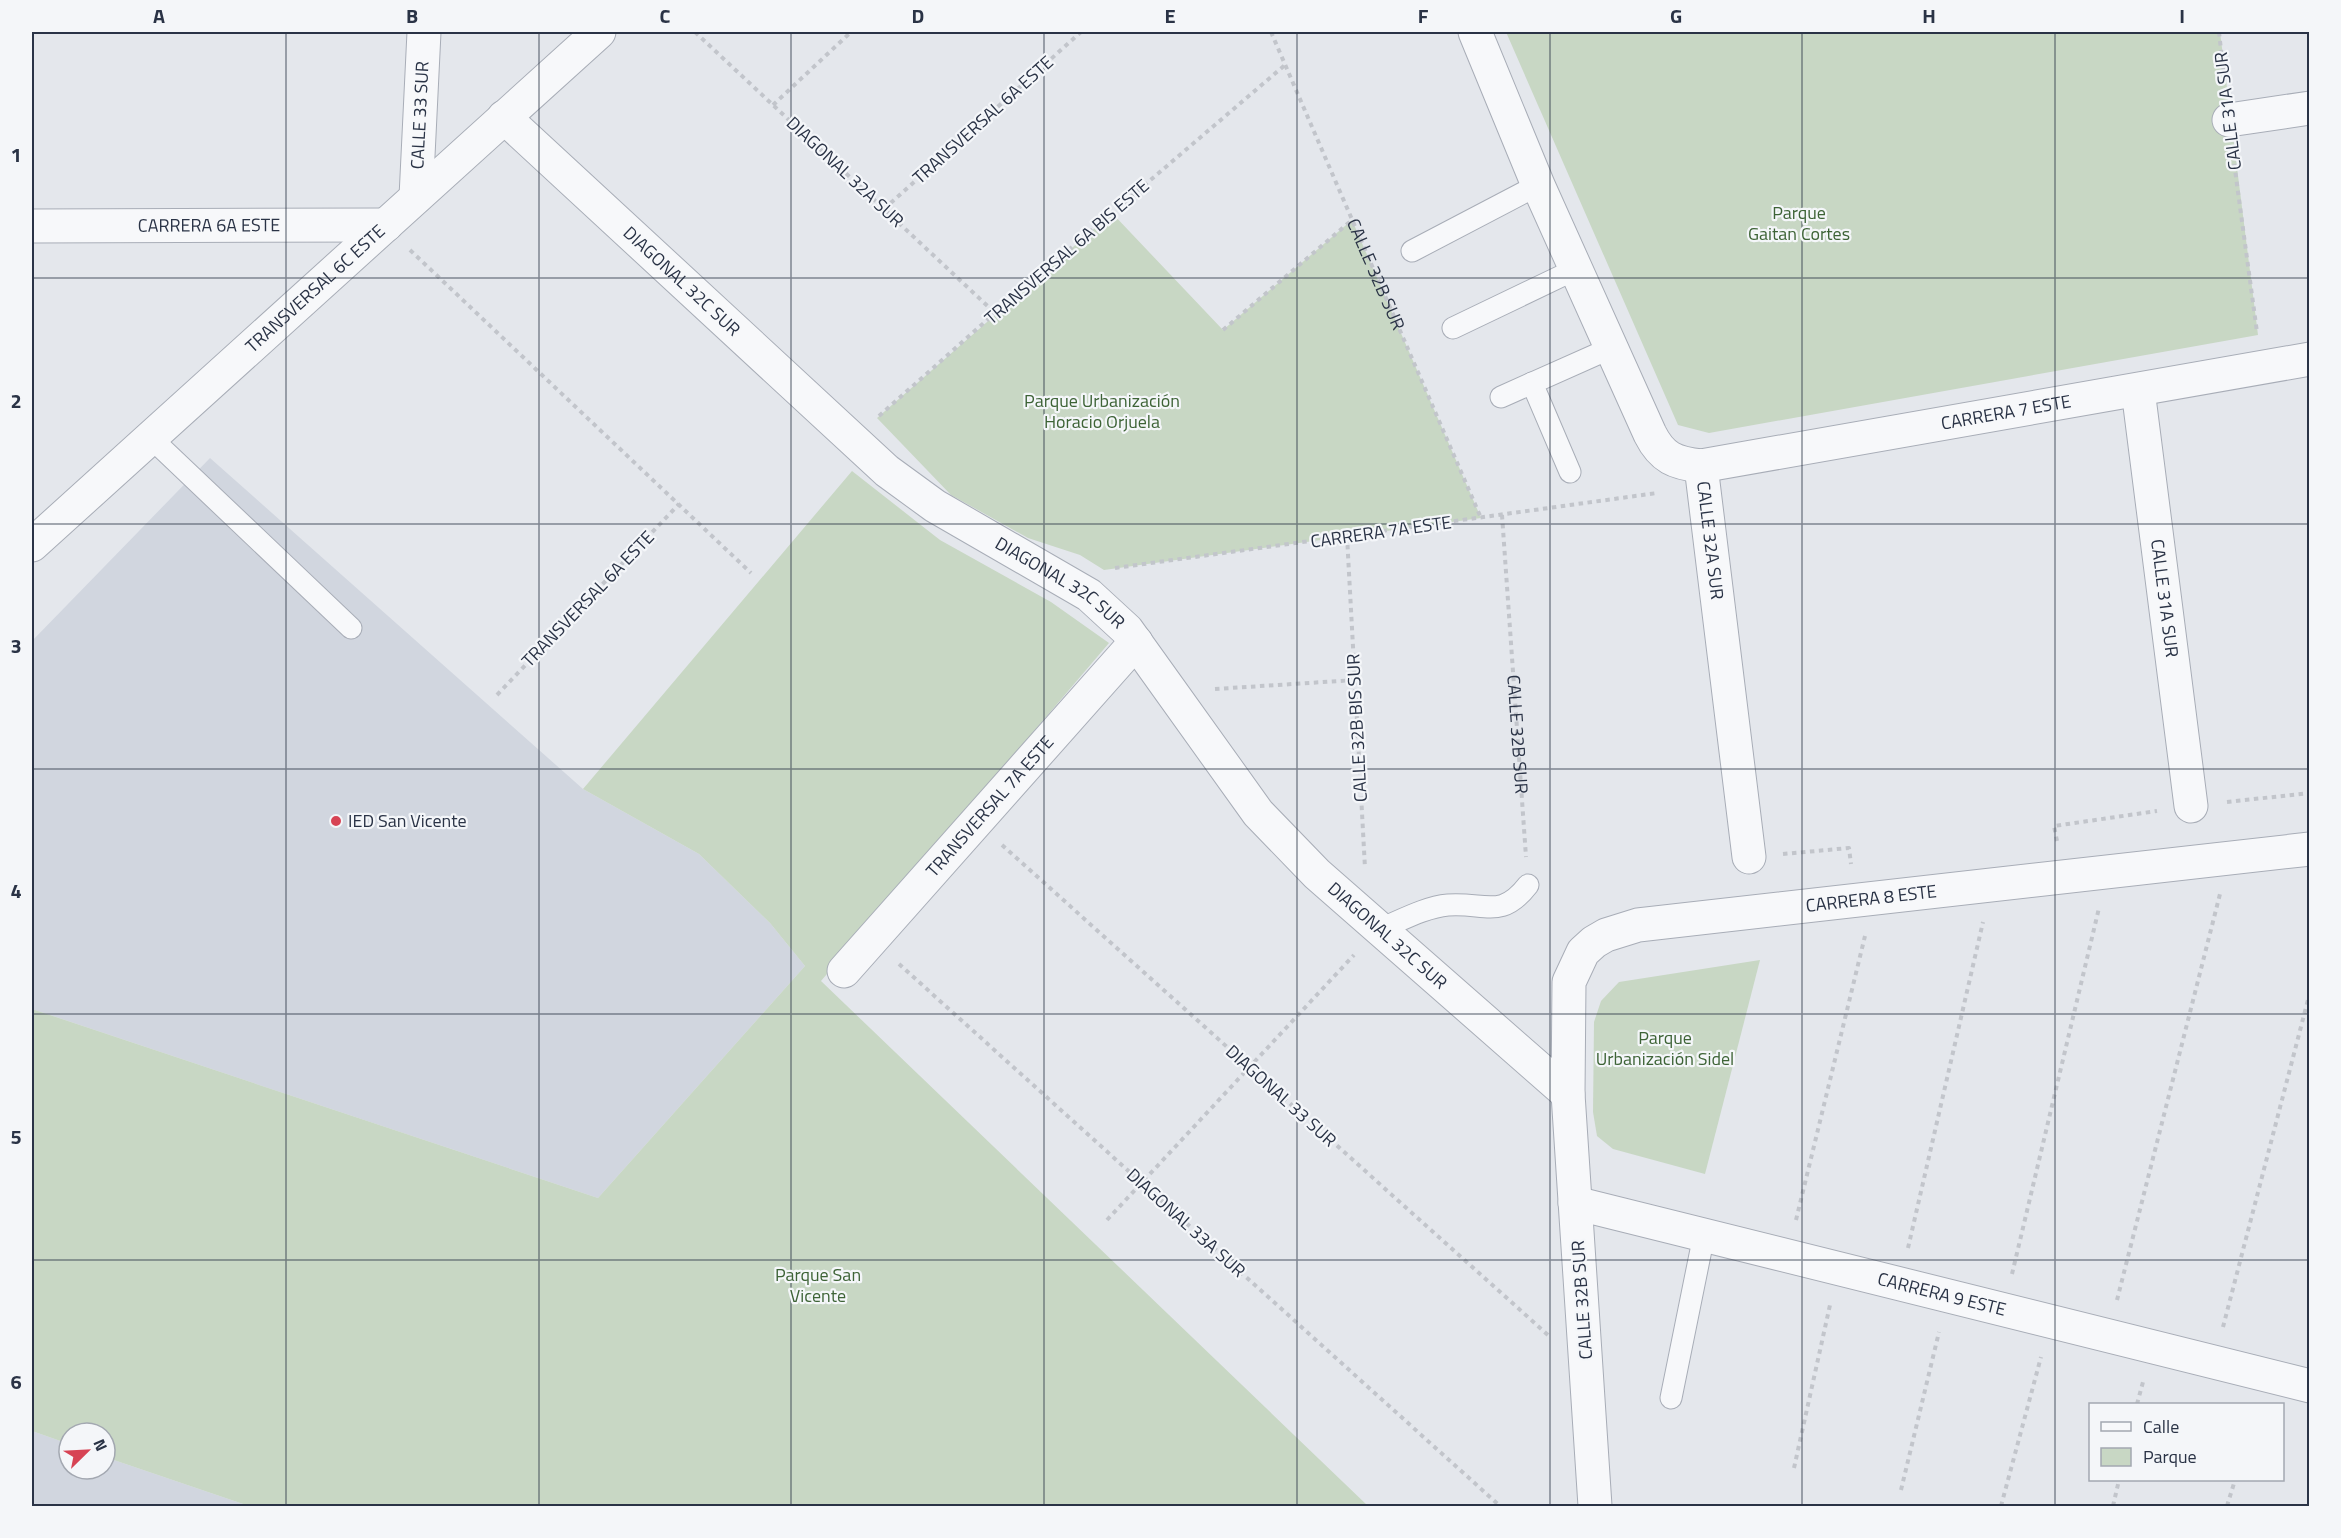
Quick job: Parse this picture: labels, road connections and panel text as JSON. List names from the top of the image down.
{
  "streets": {
    "street": [
      "CALLE 31A SUR",
      "CALLE 33 SUR",
      "CARRERA 6A ESTE",
      "CALLE 32B SUR",
      "DIAGONAL 32C SUR",
      "TRANSVERSAL 6C ESTE",
      "CARRERA 7 ESTE",
      "CALLE 32A SUR",
      "TRANSVERSAL 7A ESTE",
      "CARRERA 8 ESTE",
      "CARRERA 9 ESTE"
    ],
    "path": [
      "TRANSVERSAL 6A ESTE",
      "DIAGONAL 32A SUR",
      "TRANSVERSAL 6A BIS ESTE",
      "CARRERA 7A ESTE",
      "CALLE 32B BIS SUR",
      "DIAGONAL 33 SUR",
      "DIAGONAL 33A SUR"
    ]
  },
  "crossings": [
    ["CALLE 31A SUR", "CARRERA 7 ESTE"],
    ["CALLE 33 SUR", "TRANSVERSAL 6C ESTE"],
    ["TRANSVERSAL 6A ESTE", "DIAGONAL 32A SUR"],
    ["DIAGONAL 32A SUR", "TRANSVERSAL 6A BIS ESTE"],
    ["CARRERA 6A ESTE", "TRANSVERSAL 6C ESTE"],
    ["TRANSVERSAL 6A BIS ESTE", "CALLE 32B SUR"],
    ["TRANSVERSAL 6A BIS ESTE", "DIAGONAL 32C SUR"],
    ["CALLE 32B SUR", "DIAGONAL 32C SUR"],
    ["CALLE 32B SUR", "CARRERA 7A ESTE"],
    ["CALLE 32B SUR", "CARRERA 8 ESTE"],
    ["CALLE 32B SUR", "DIAGONAL 33 SUR"],
    ["CALLE 32B SUR", "CARRERA 9 ESTE"],
    ["DIAGONAL 32C SUR", "TRANSVERSAL 6C ESTE"],
    ["DIAGONAL 32C SUR", "CARRERA 7A ESTE"],
    ["DIAGONAL 32C SUR", "CALLE 32B BIS SUR"],
    ["DIAGONAL 32C SUR", "TRANSVERSAL 7A ESTE"],
    ["DIAGONAL 32C SUR", "CARRERA 8 ESTE"],
    ["CARRERA 7 ESTE", "CARRERA 7A ESTE"],
    ["CARRERA 7 ESTE", "CALLE 32A SUR"],
    ["CARRERA 7A ESTE", "CALLE 32A SUR"],
    ["CARRERA 7A ESTE", "CALLE 32B BIS SUR"],
    ["TRANSVERSAL 7A ESTE", "DIAGONAL 33 SUR"],
    ["TRANSVERSAL 7A ESTE", "DIAGONAL 33A SUR"]
  ],
  "parks": [
    "Parque Gaitan Cortes",
    "Parque Urbanización Horacio Orjuela",
    "Parque Urbanización Sidel",
    "Parque San Vicente"
  ],
  "places": ["IED San Vicente"],
  "legend": ["Calle", "Parque"],
  "north": "top right",
  "grid": {
    "columns": [
      "A",
      "B",
      "C",
      "D",
      "E",
      "F",
      "G",
      "H",
      "I"
    ],
    "rows": [
      "1",
      "2",
      "3",
      "4",
      "5",
      "6"
    ]
  }
}
